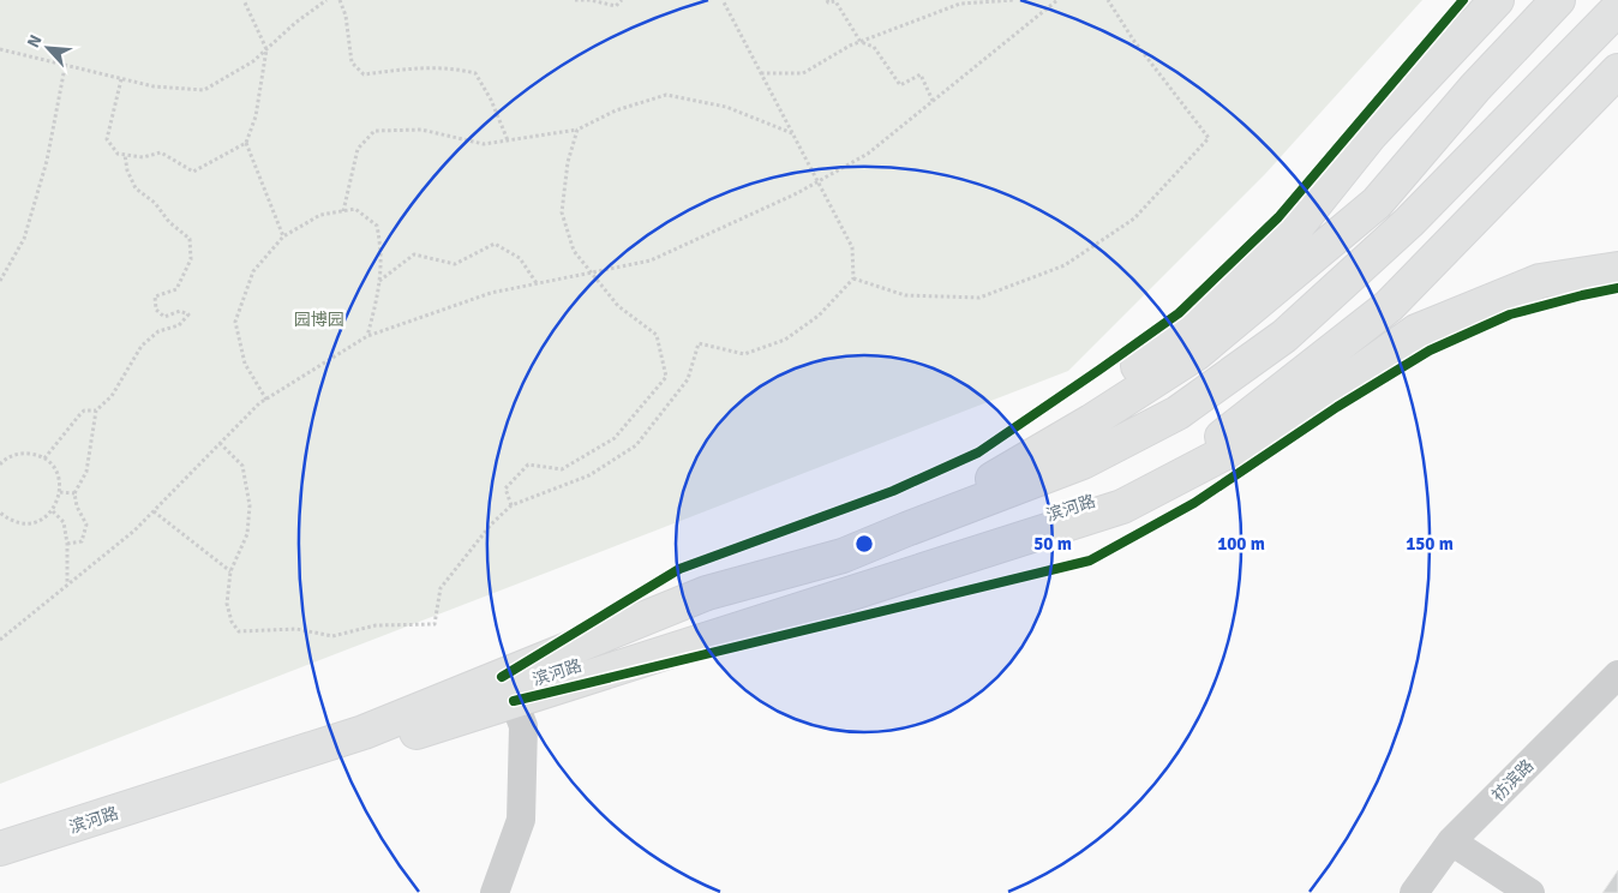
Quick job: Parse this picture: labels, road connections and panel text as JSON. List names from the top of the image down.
{
  "streets": {
    "main road": ["滨河路"],
    "street": ["祊滨路"]
  },
  "parks": ["园博园"],
  "north": "top left",
  "rings": ["50 m", "100 m", "150 m"]
}
